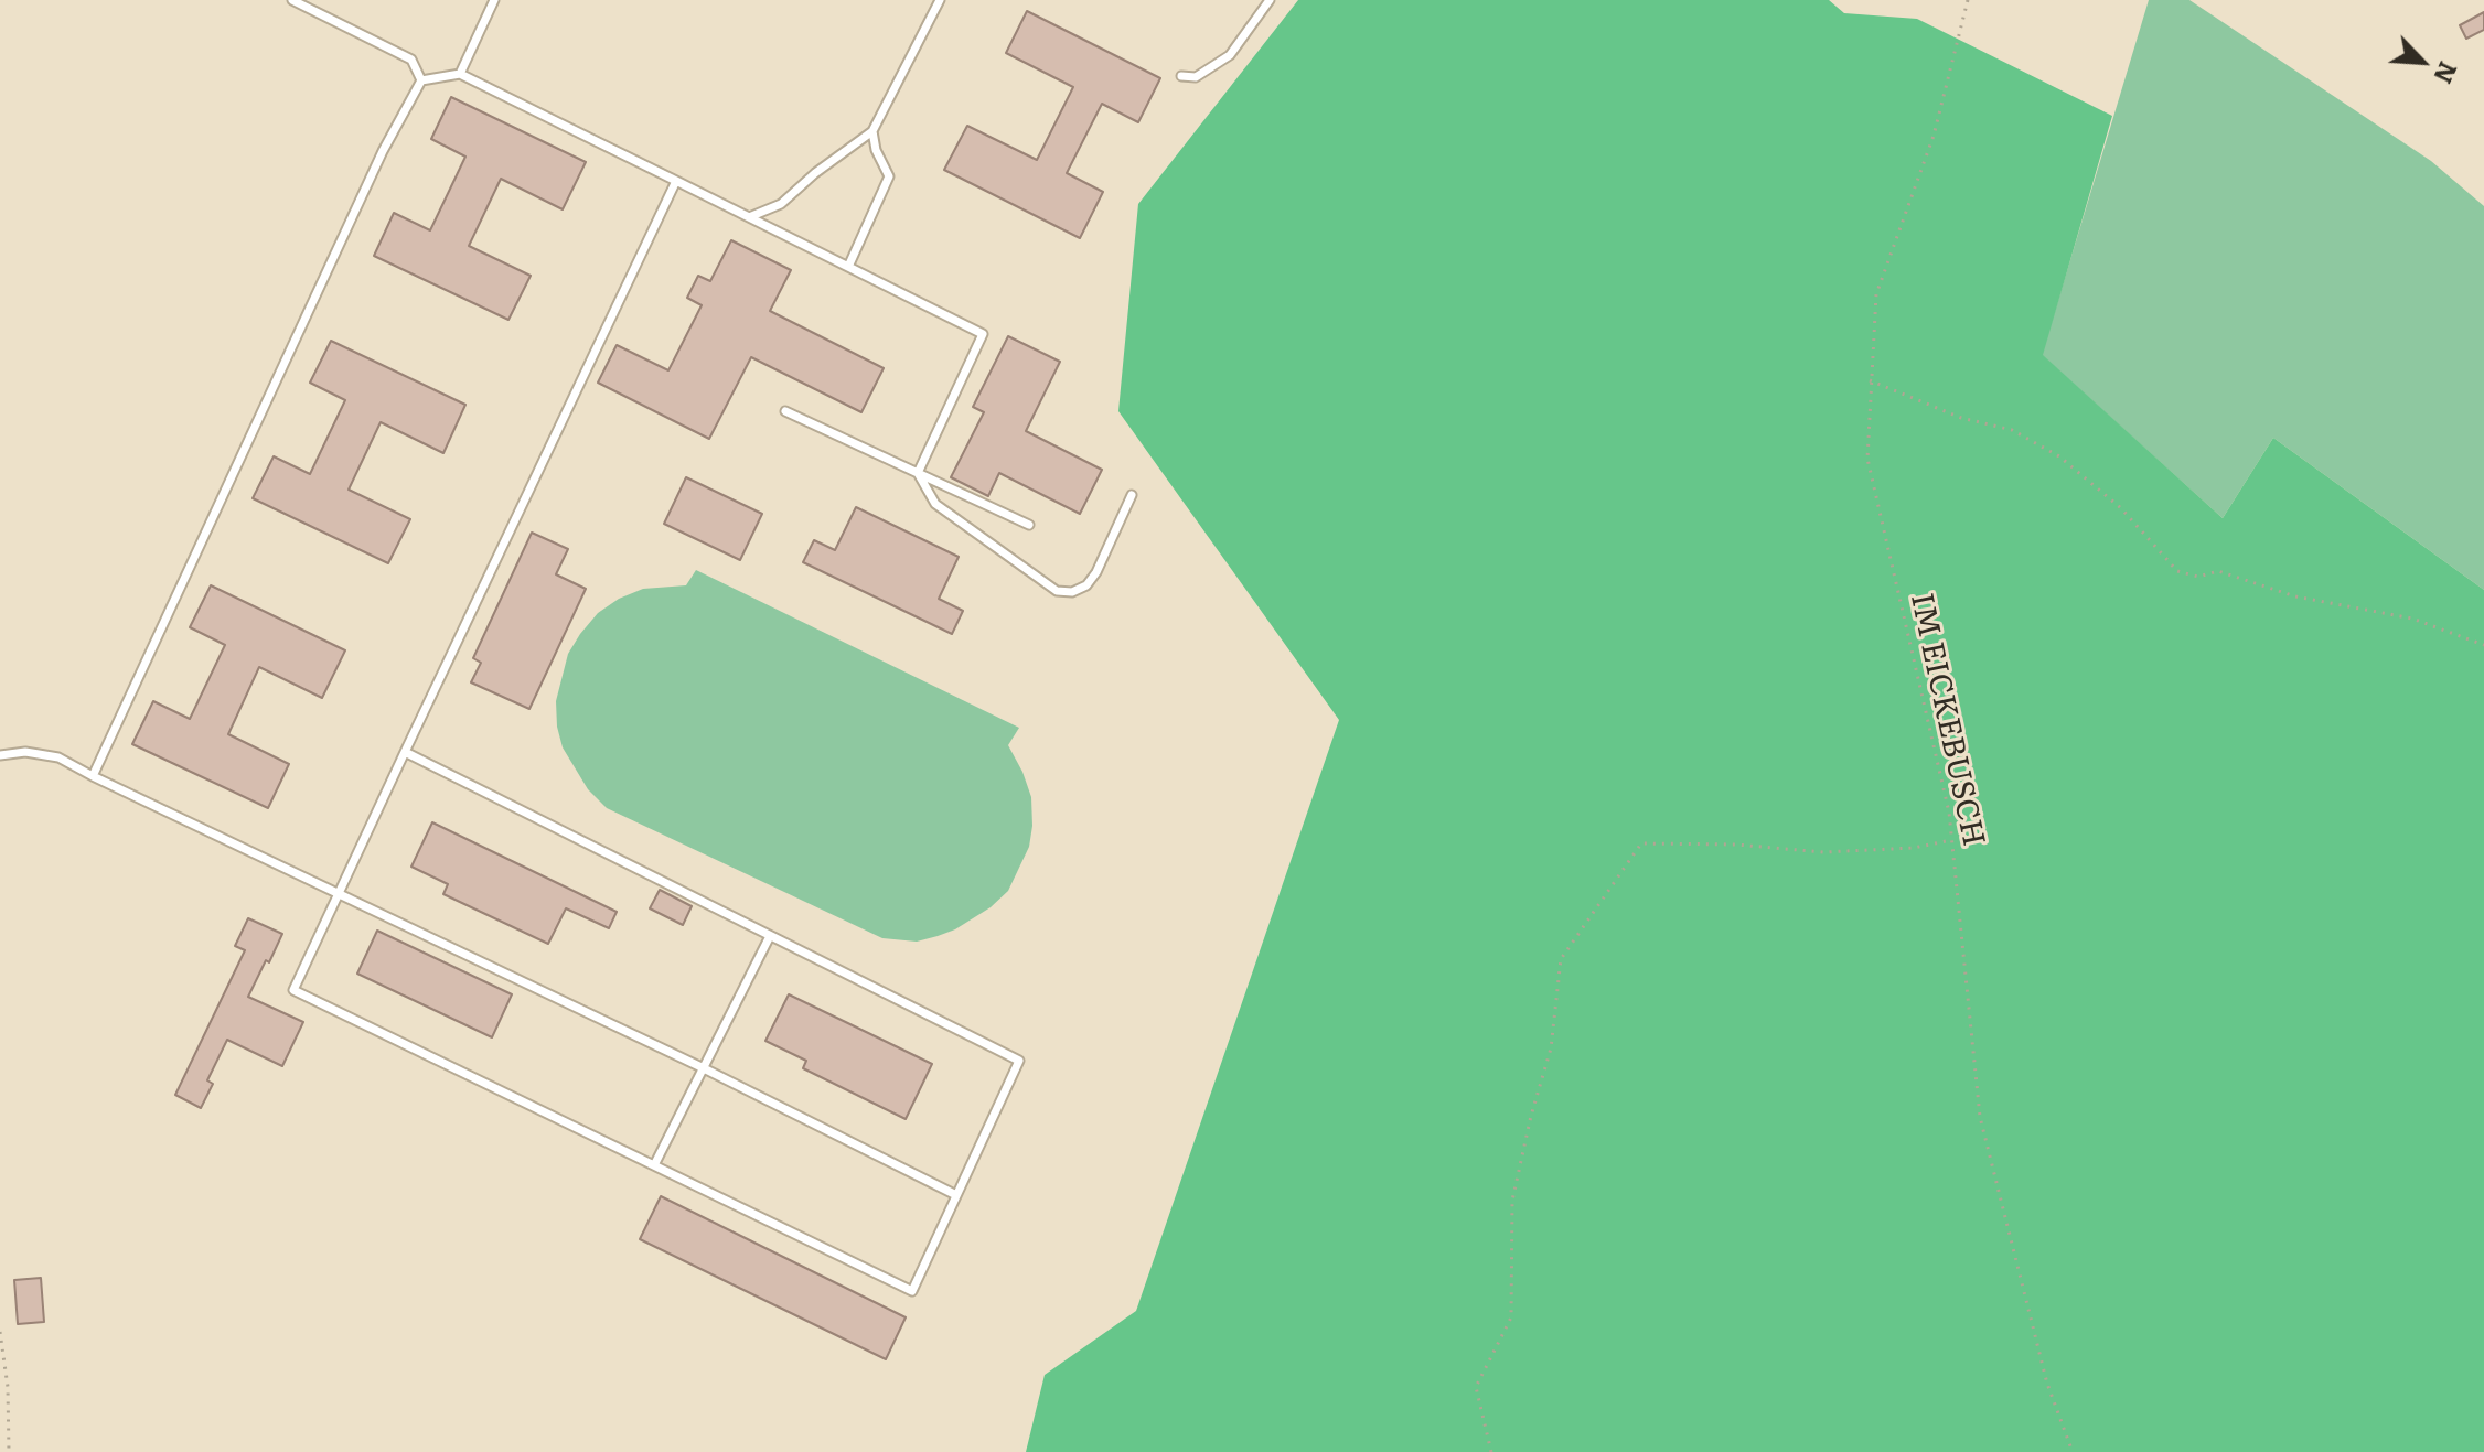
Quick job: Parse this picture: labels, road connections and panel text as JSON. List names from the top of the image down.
{
  "streets": {
    "path": ["IM EICKEBUSCH"]
  },
  "north": "bottom right"
}
